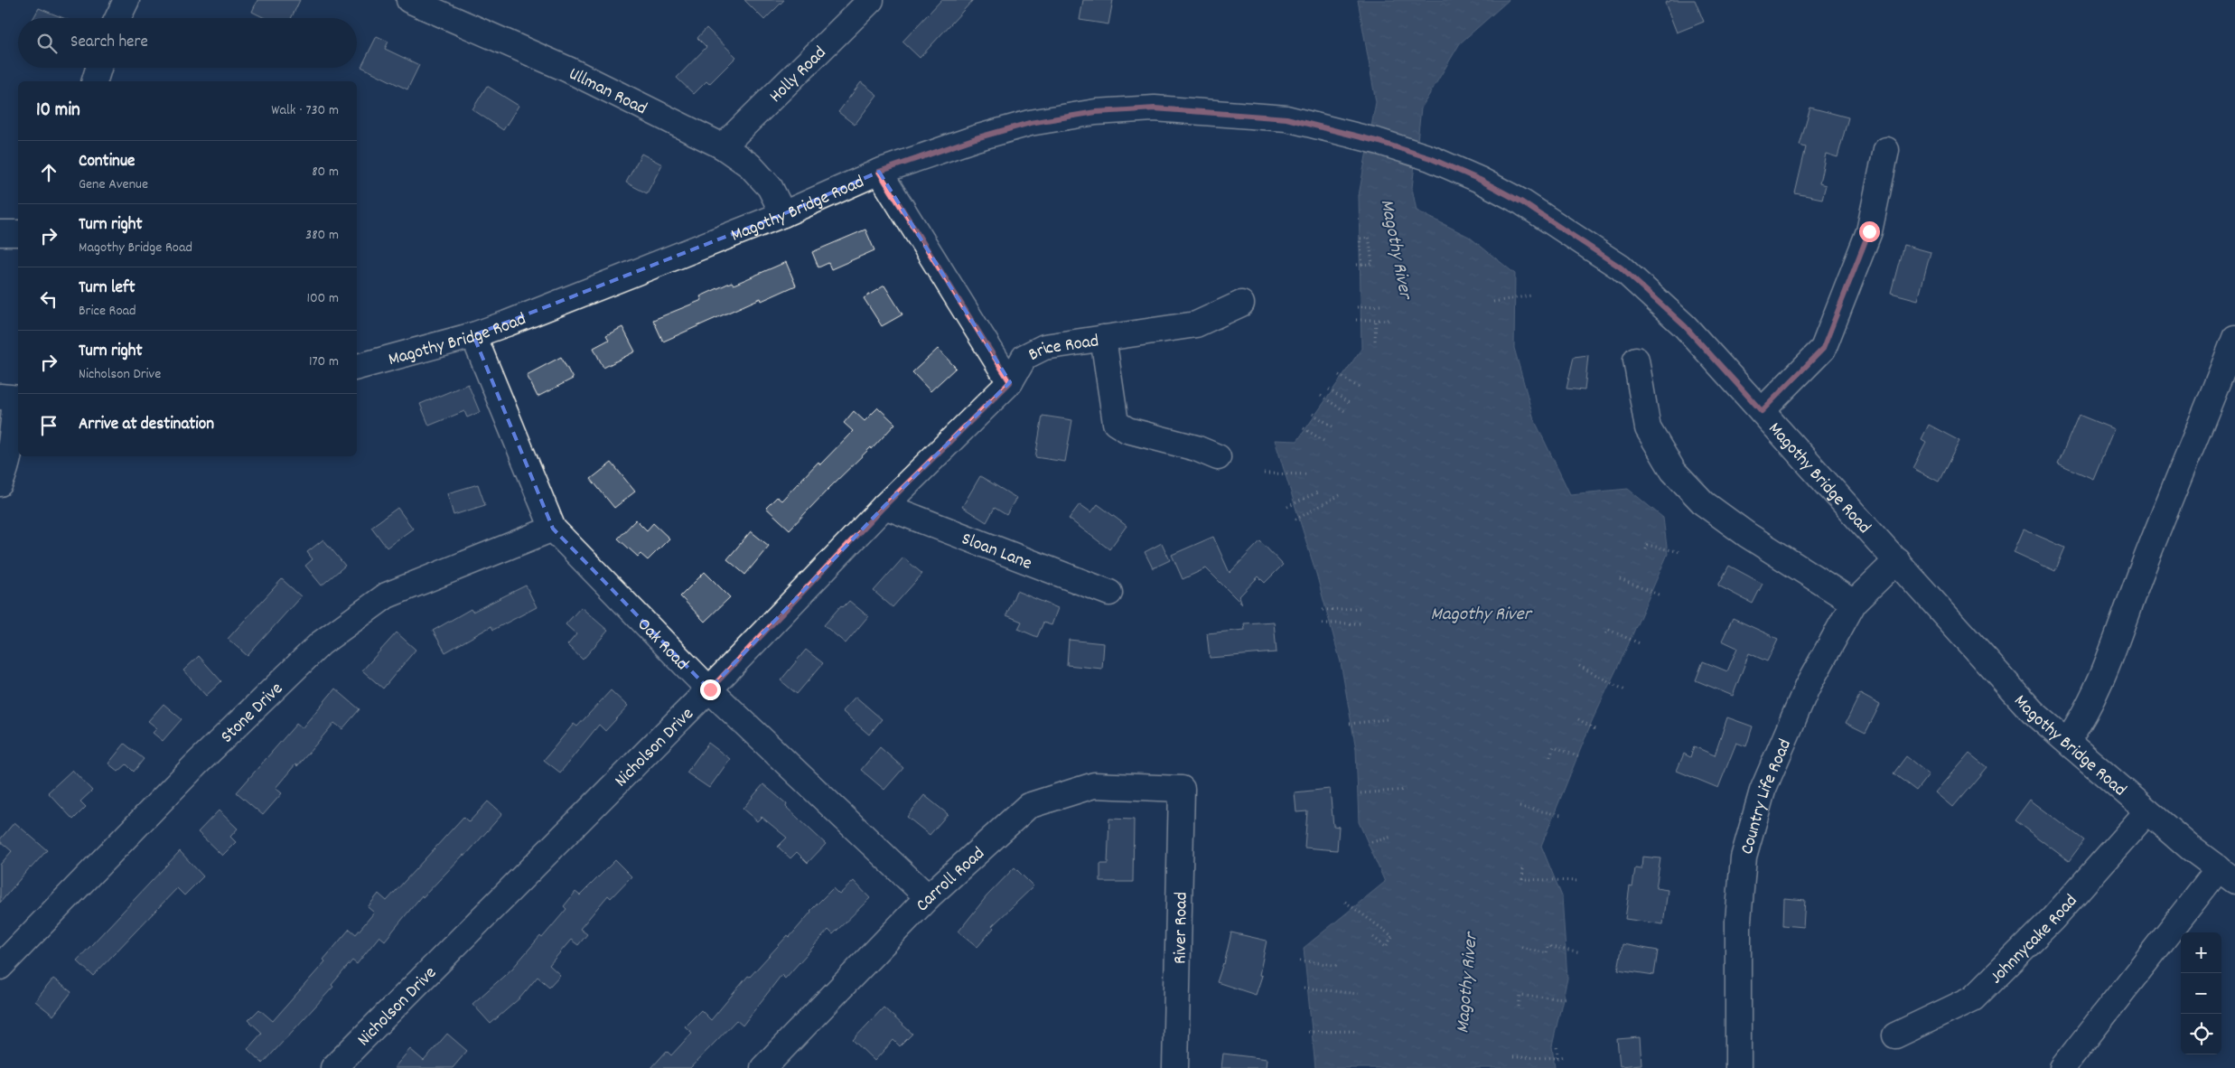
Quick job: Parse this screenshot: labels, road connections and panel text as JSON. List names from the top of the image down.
{
  "streets": {
    "street": [
      "Holly Road",
      "Ullman Road",
      "Magothy Bridge Road",
      "Brice Road",
      "Sloan Lane",
      "Oak Road",
      "Stone Drive",
      "Nicholson Drive",
      "Country Life Road",
      "Carroll Road",
      "River Road",
      "Johnnycake Road"
    ]
  },
  "crossings": [
    ["Holly Road", "Ullman Road"],
    ["Ullman Road", "Magothy Bridge Road"],
    ["Magothy Bridge Road", "Oak Road"],
    ["Magothy Bridge Road", "Country Life Road"],
    ["Magothy Bridge Road", "Johnnycake Road"],
    ["Brice Road", "Nicholson Drive"],
    ["Sloan Lane", "Nicholson Drive"],
    ["Oak Road", "Stone Drive"],
    ["Oak Road", "Nicholson Drive"],
    ["Oak Road", "Carroll Road"],
    ["Carroll Road", "River Road"]
  ],
  "water": ["Magothy River"],
  "page": {
    "search": "Search here",
    "heading": ["10 min", "Walk · 730 m"],
    "list": [
      ["Continue", "Gene Avenue", "80 m"],
      ["Turn right", "Magothy Bridge Road", "380 m"],
      ["Turn left", "Brice Road", "100 m"],
      ["Turn right", "Nicholson Drive", "170 m"],
      "Arrive at destination"
    ],
    "map_buttons": ["+", "−"]
  }
}
